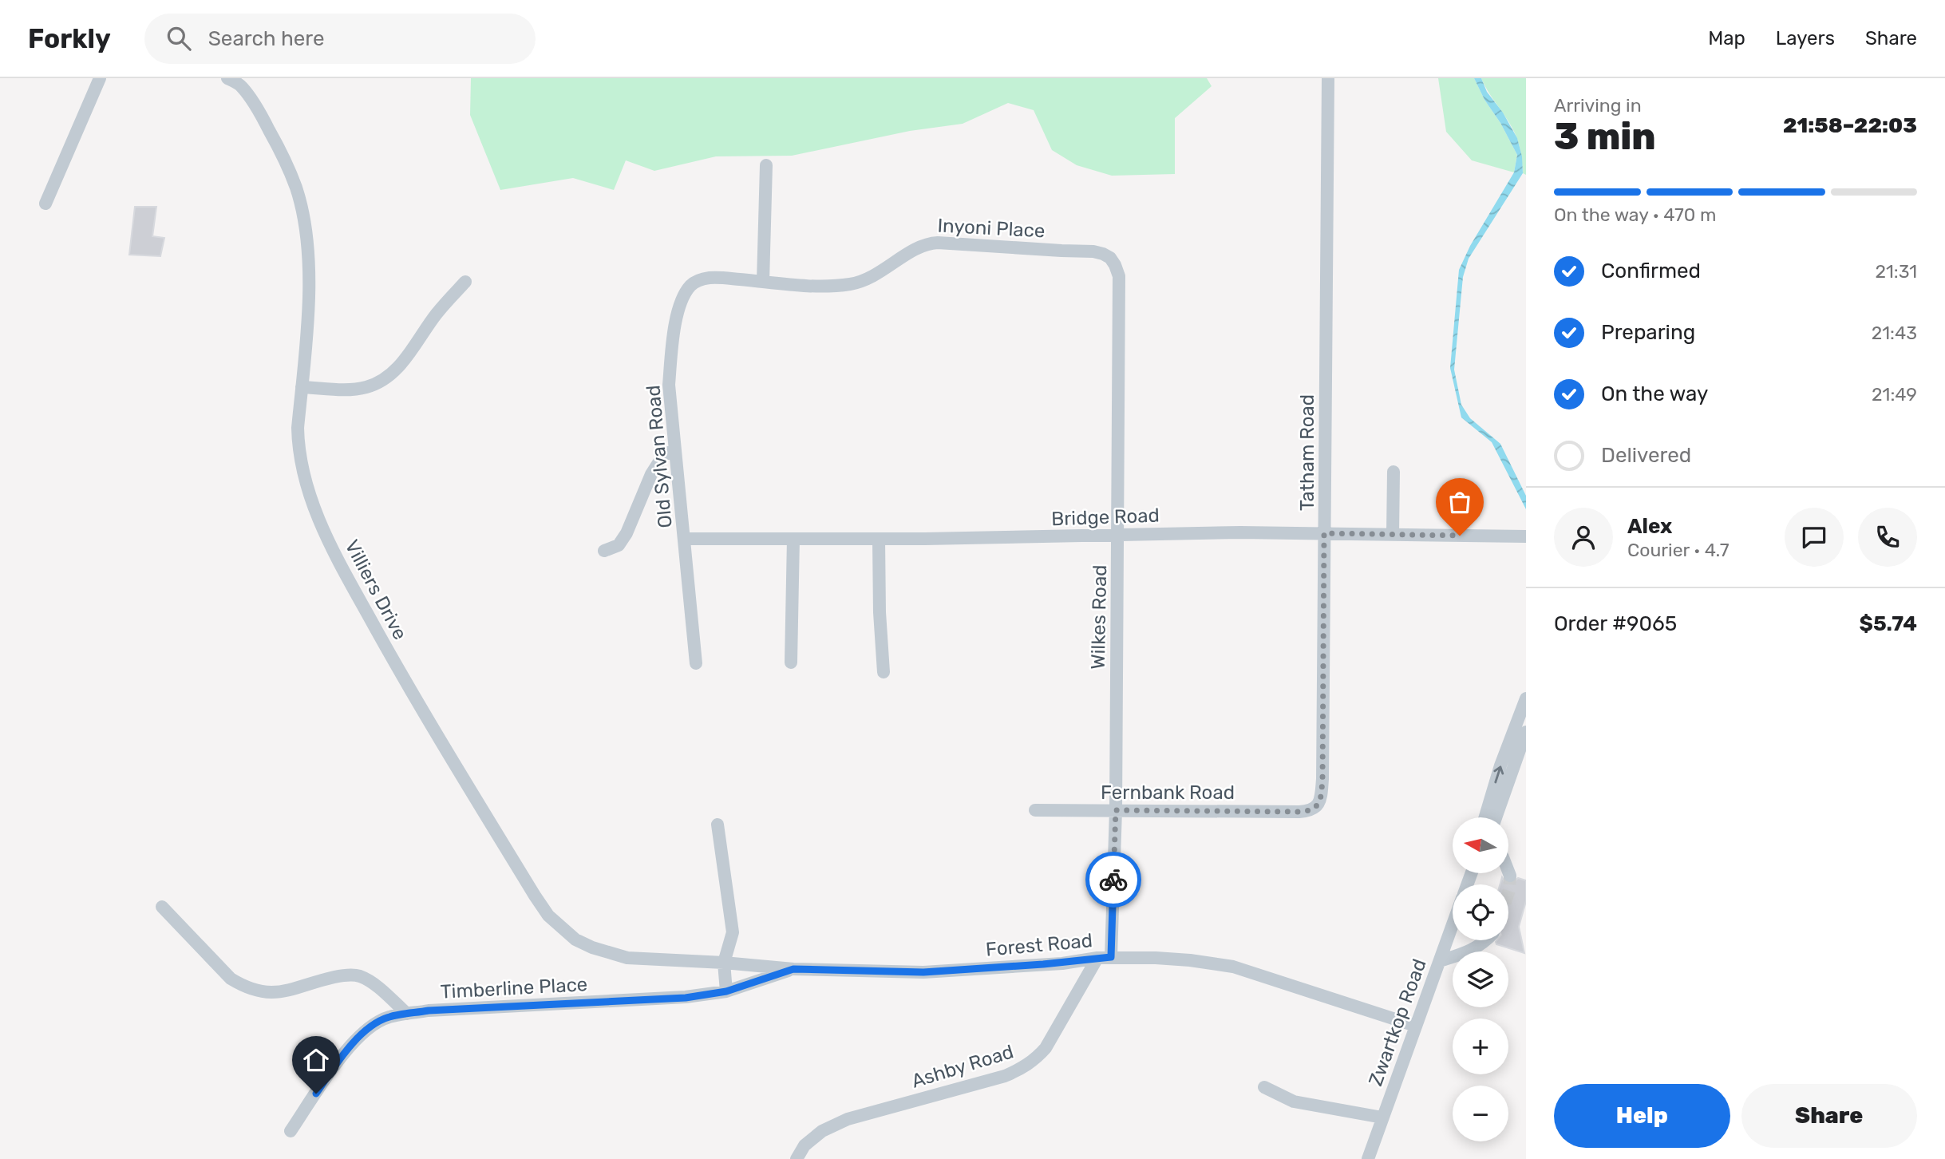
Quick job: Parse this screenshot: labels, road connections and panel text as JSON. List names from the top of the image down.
{
  "streets": {
    "street": [
      "Inyoni Place",
      "Tatham Road",
      "Old Sylvan Road",
      "Bridge Road",
      "Villiers Drive",
      "Wilkes Road",
      "Fernbank Road",
      "Forest Road",
      "Timberline Place",
      "Zwartkop Road",
      "Ashby Road"
    ]
  },
  "crossings": [
    ["Inyoni Place", "Old Sylvan Road"],
    ["Inyoni Place", "Wilkes Road"],
    ["Tatham Road", "Bridge Road"],
    ["Tatham Road", "Fernbank Road"],
    ["Old Sylvan Road", "Bridge Road"],
    ["Bridge Road", "Wilkes Road"],
    ["Villiers Drive", "Forest Road"],
    ["Wilkes Road", "Fernbank Road"],
    ["Wilkes Road", "Forest Road"],
    ["Wilkes Road", "Ashby Road"],
    ["Forest Road", "Timberline Place"],
    ["Forest Road", "Zwartkop Road"],
    ["Forest Road", "Ashby Road"]
  ],
  "north": "left",
  "page": {
    "header": "Forkly",
    "search": "Search here",
    "nav": ["Map", "Layers", "Share"],
    "heading": ["3 min", "Arriving in", "21:58–22:03"],
    "panel": [
      "Alex",
      "Courier · 4.7",
      "Order #9065",
      "$5.74"
    ],
    "bar": "On the way · 470 m",
    "list": [
      ["Confirmed", "21:31"],
      ["Preparing", "21:43"],
      ["On the way", "21:49"],
      "Delivered"
    ],
    "map_buttons": ["+", "−"],
    "buttons": ["Help", "Share"]
  }
}
